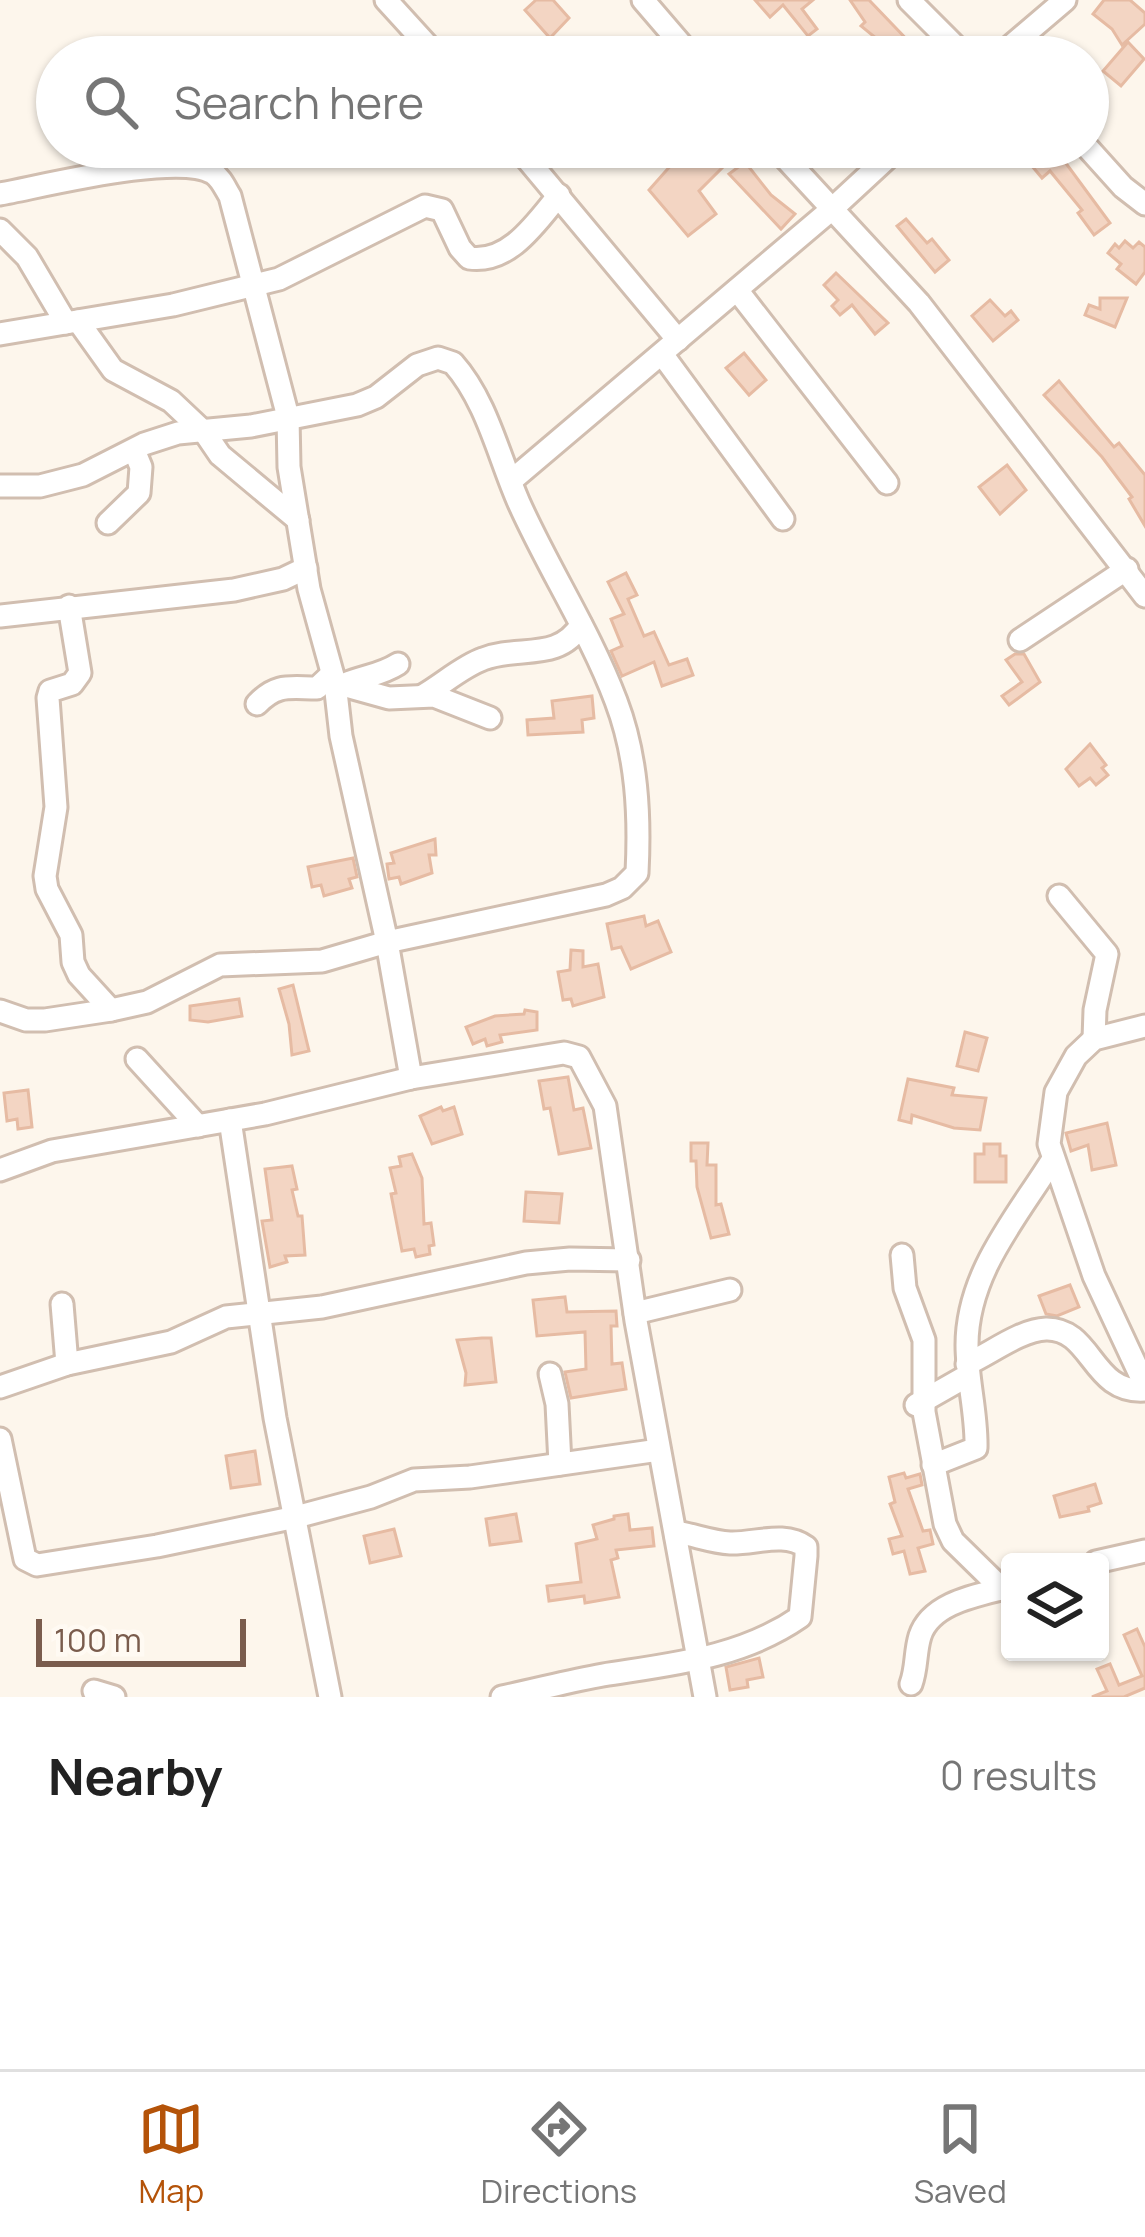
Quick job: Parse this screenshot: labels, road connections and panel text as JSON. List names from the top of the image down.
{
  "scale_bar": "100 m",
  "page": {
    "search": "Search here",
    "scale": "100 m",
    "heading": ["Nearby", "0 results"],
    "nav": ["Map", "Directions", "Saved"]
  }
}
